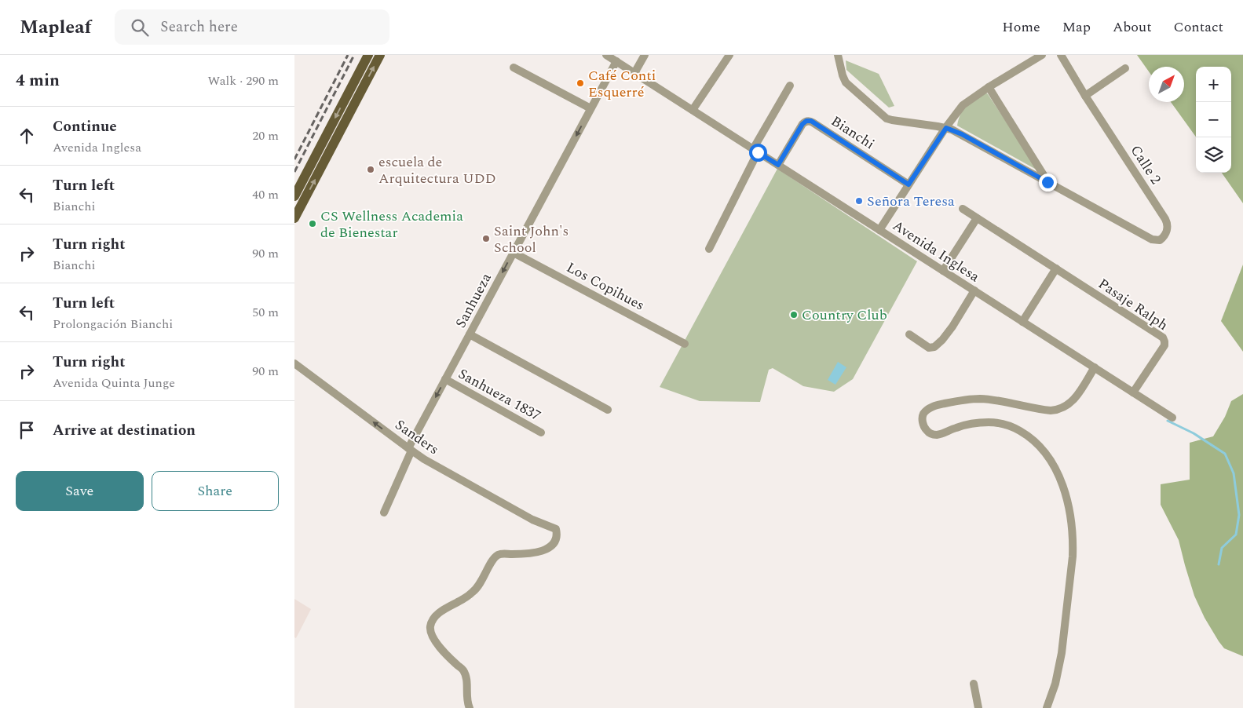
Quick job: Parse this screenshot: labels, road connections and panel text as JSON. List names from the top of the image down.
{
  "streets": {
    "street": [
      "Bianchi",
      "Calle 2",
      "Avenida Inglesa",
      "Los Copihues",
      "Sanhueza",
      "Pasaje Ralph",
      "Sanhueza 1837",
      "Sanders"
    ]
  },
  "crossings": [
    ["Bianchi", "Avenida Inglesa"],
    ["Avenida Inglesa", "Sanhueza"],
    ["Avenida Inglesa", "Pasaje Ralph"],
    ["Los Copihues", "Sanhueza"],
    ["Sanhueza", "Sanhueza 1837"],
    ["Sanhueza", "Sanders"]
  ],
  "one_way": ["Sanhueza"],
  "places": [
    "Café Conti Esquerré",
    "escuela de Arquitectura UDD",
    "Señora Teresa",
    "CS Wellness Academia de Bienestar",
    "Saint John's School",
    "Country Club"
  ],
  "north": "top right",
  "page": {
    "header": "Mapleaf",
    "search": "Search here",
    "nav": [
      "Home",
      "Map",
      "About",
      "Contact"
    ],
    "heading": ["4 min", "Walk · 290 m"],
    "map_buttons": ["+", "−"],
    "list": [
      ["Continue", "Avenida Inglesa", "20 m"],
      ["Turn left", "Bianchi", "40 m"],
      ["Turn right", "Bianchi", "90 m"],
      ["Turn left", "Prolongación Bianchi", "50 m"],
      ["Turn right", "Avenida Quinta Junge", "90 m"],
      "Arrive at destination"
    ],
    "buttons": ["Save", "Share"]
  }
}
